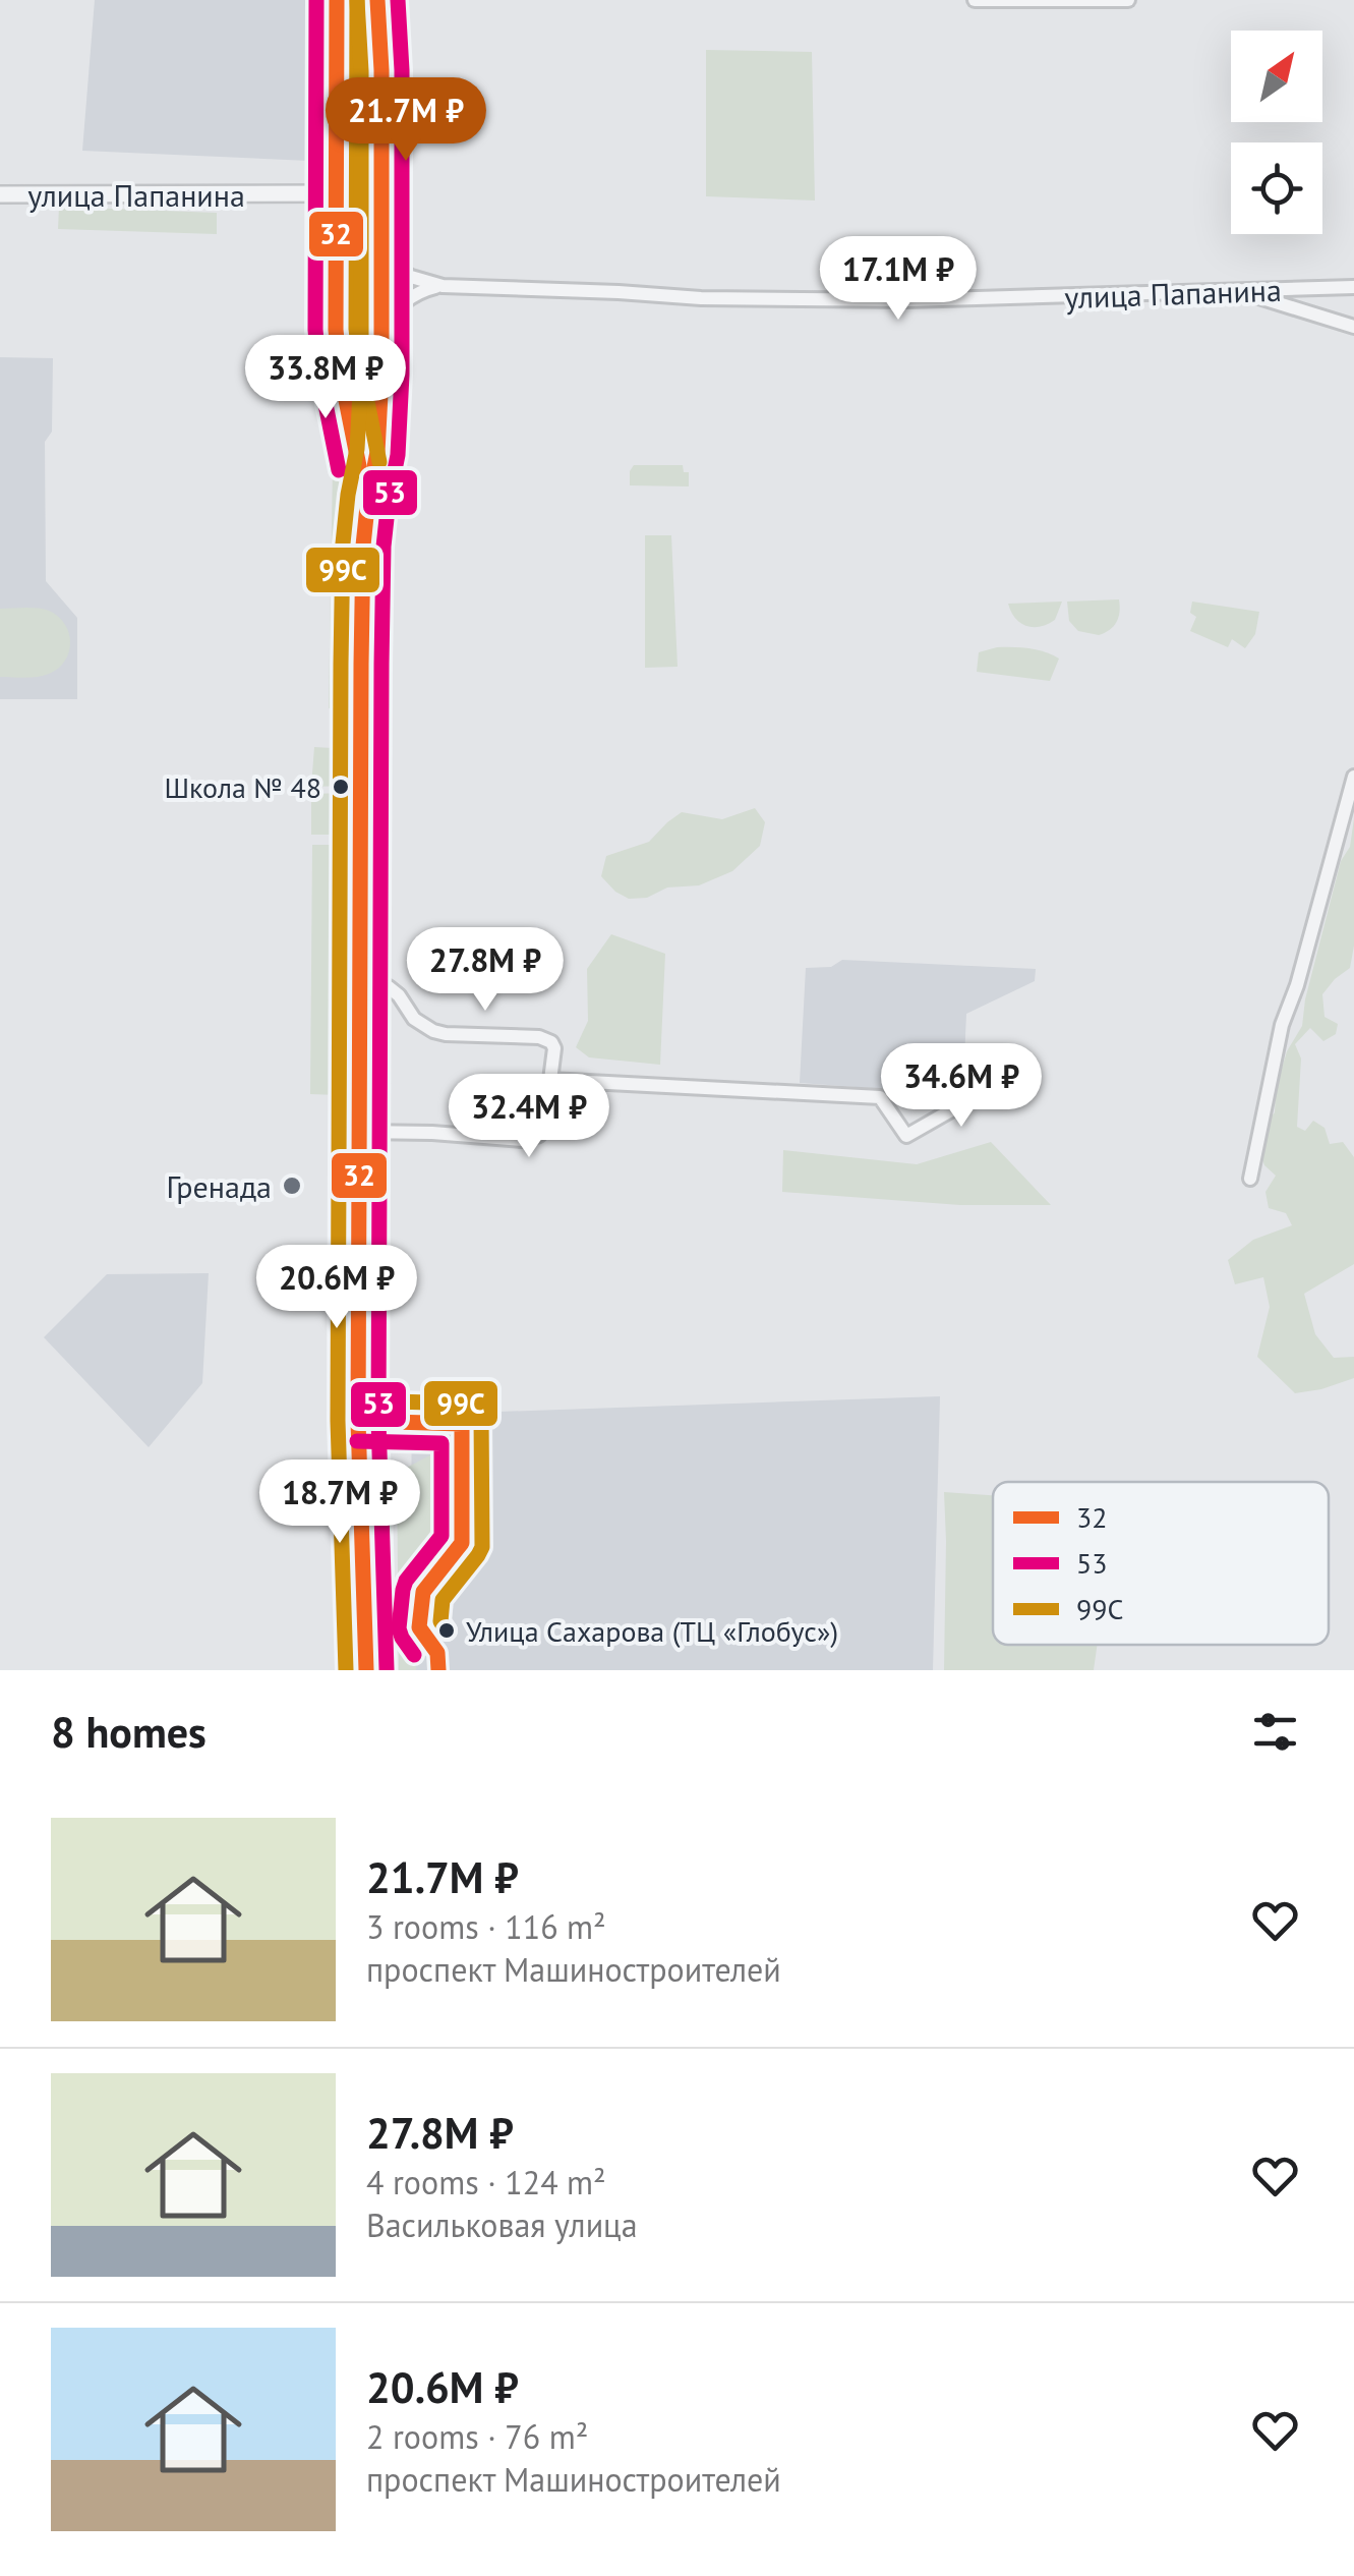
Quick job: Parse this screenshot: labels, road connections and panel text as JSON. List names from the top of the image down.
{
  "streets": {
    "street": ["улица Папанина"]
  },
  "places": ["Школа № 48", "Гренада", "Улица Сахарова (ТЦ «Глобус»)"],
  "lines": ["transit line 32", "transit line 53", "transit line 99С"],
  "legend": ["32", "53", "99С"],
  "north": "top right",
  "page": {
    "price": [
      "21.7M ₽",
      "17.1M ₽",
      "33.8M ₽",
      "27.8M ₽",
      "34.6M ₽",
      "32.4M ₽",
      "20.6M ₽",
      "18.7M ₽"
    ],
    "heading": "8 homes",
    "list": [
      {
        "name": "21.7M ₽",
        "note": "3 rooms · 116 m² · проспект Машиностроителей"
      },
      {
        "name": "27.8M ₽",
        "note": "4 rooms · 124 m² · Васильковая улица"
      },
      {
        "name": "20.6M ₽",
        "note": "2 rooms · 76 m² · проспект Машиностроителей"
      }
    ]
  }
}
